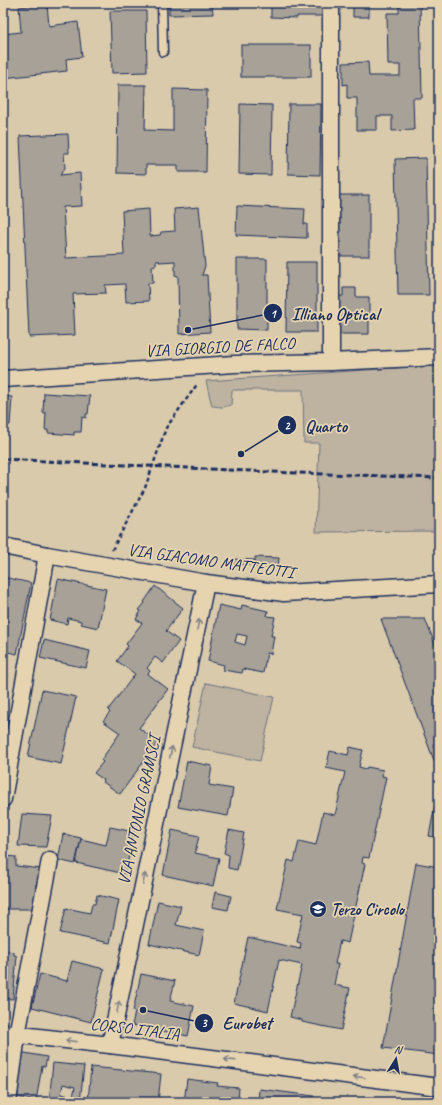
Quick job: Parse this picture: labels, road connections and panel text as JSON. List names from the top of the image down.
{
  "streets": {
    "street": [
      "VIA GIORGIO DE FALCO",
      "VIA GIACOMO MATTEOTTI",
      "VIA ANTONIO GRAMSCI",
      "CORSO ITALIA"
    ]
  },
  "crossings": [
    ["VIA GIACOMO MATTEOTTI", "VIA ANTONIO GRAMSCI"],
    ["VIA ANTONIO GRAMSCI", "CORSO ITALIA"]
  ],
  "one_way": ["CORSO ITALIA"],
  "places": {
    "other": ["Illiano Optical", "Quarto", "Eurobet"],
    "school or university": ["Terzo Circolo"]
  },
  "north": "top"
}
